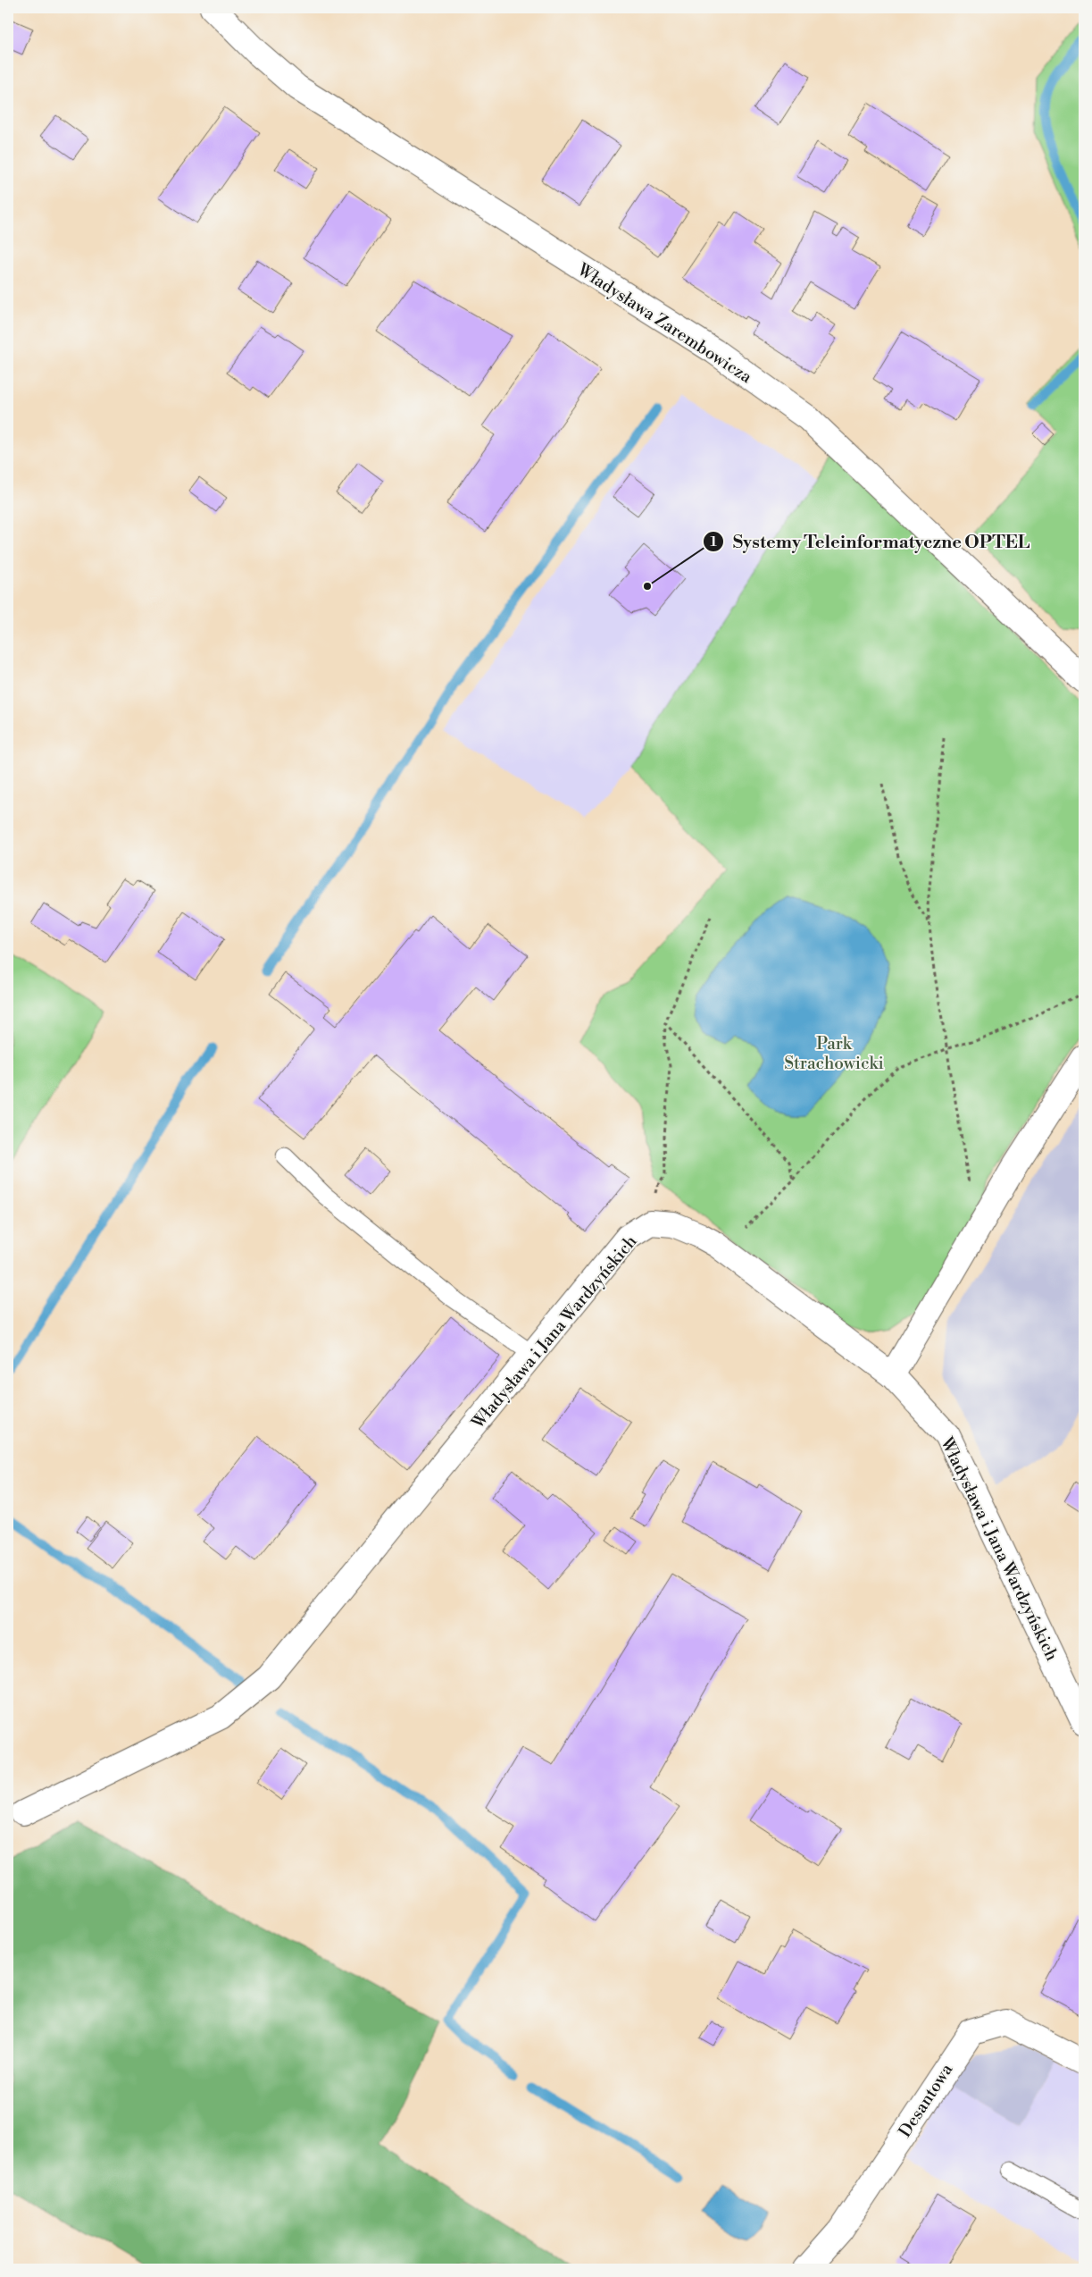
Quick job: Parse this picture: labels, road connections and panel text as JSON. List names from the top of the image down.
{
  "streets": {
    "street": ["Władysława Zarembowicza", "Władysława i Jana Wardzyńskich", "Desantowa"]
  },
  "parks": ["Park Strachowicki"],
  "places": ["Systemy Teleinformatyczne OPTEL"]
}
